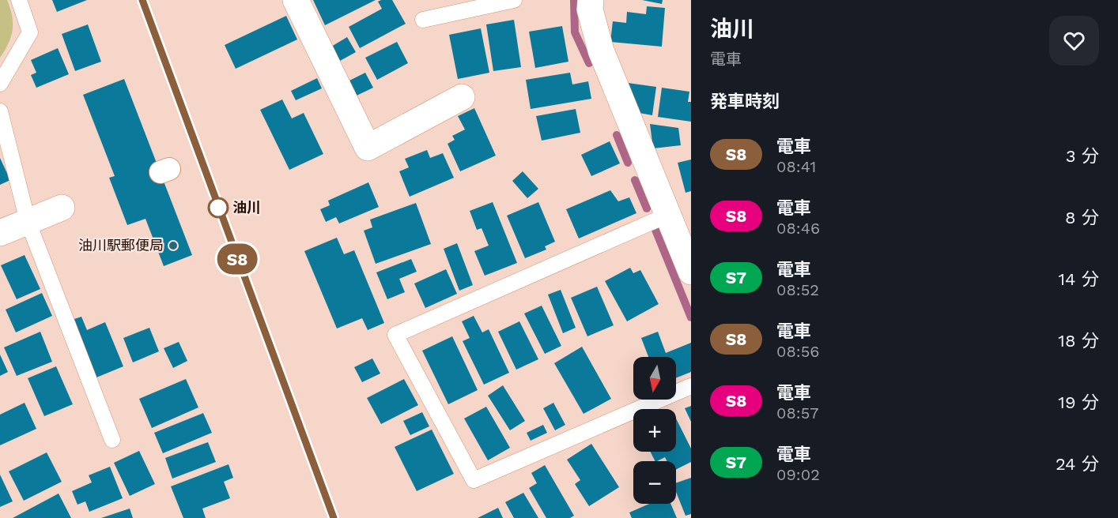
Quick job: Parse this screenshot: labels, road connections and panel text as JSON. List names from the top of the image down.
{
  "places": ["油川", "油川駅郵便局"],
  "north": "bottom",
  "page": {
    "on_map": "S8",
    "heading": [
      ["油川", "電車"],
      "発車時刻"
    ],
    "list": [
      {
        "mark": "S8",
        "name": "電車",
        "note": "08:41",
        "value": "3 分"
      },
      {
        "mark": "S8",
        "name": "電車",
        "note": "08:46",
        "value": "8 分"
      },
      {
        "mark": "S7",
        "name": "電車",
        "note": "08:52",
        "value": "14 分"
      },
      {
        "mark": "S8",
        "name": "電車",
        "note": "08:56",
        "value": "18 分"
      },
      {
        "mark": "S8",
        "name": "電車",
        "note": "08:57",
        "value": "19 分"
      },
      {
        "mark": "S7",
        "name": "電車",
        "note": "09:02",
        "value": "24 分"
      }
    ],
    "map_buttons": ["+", "−"]
  }
}
